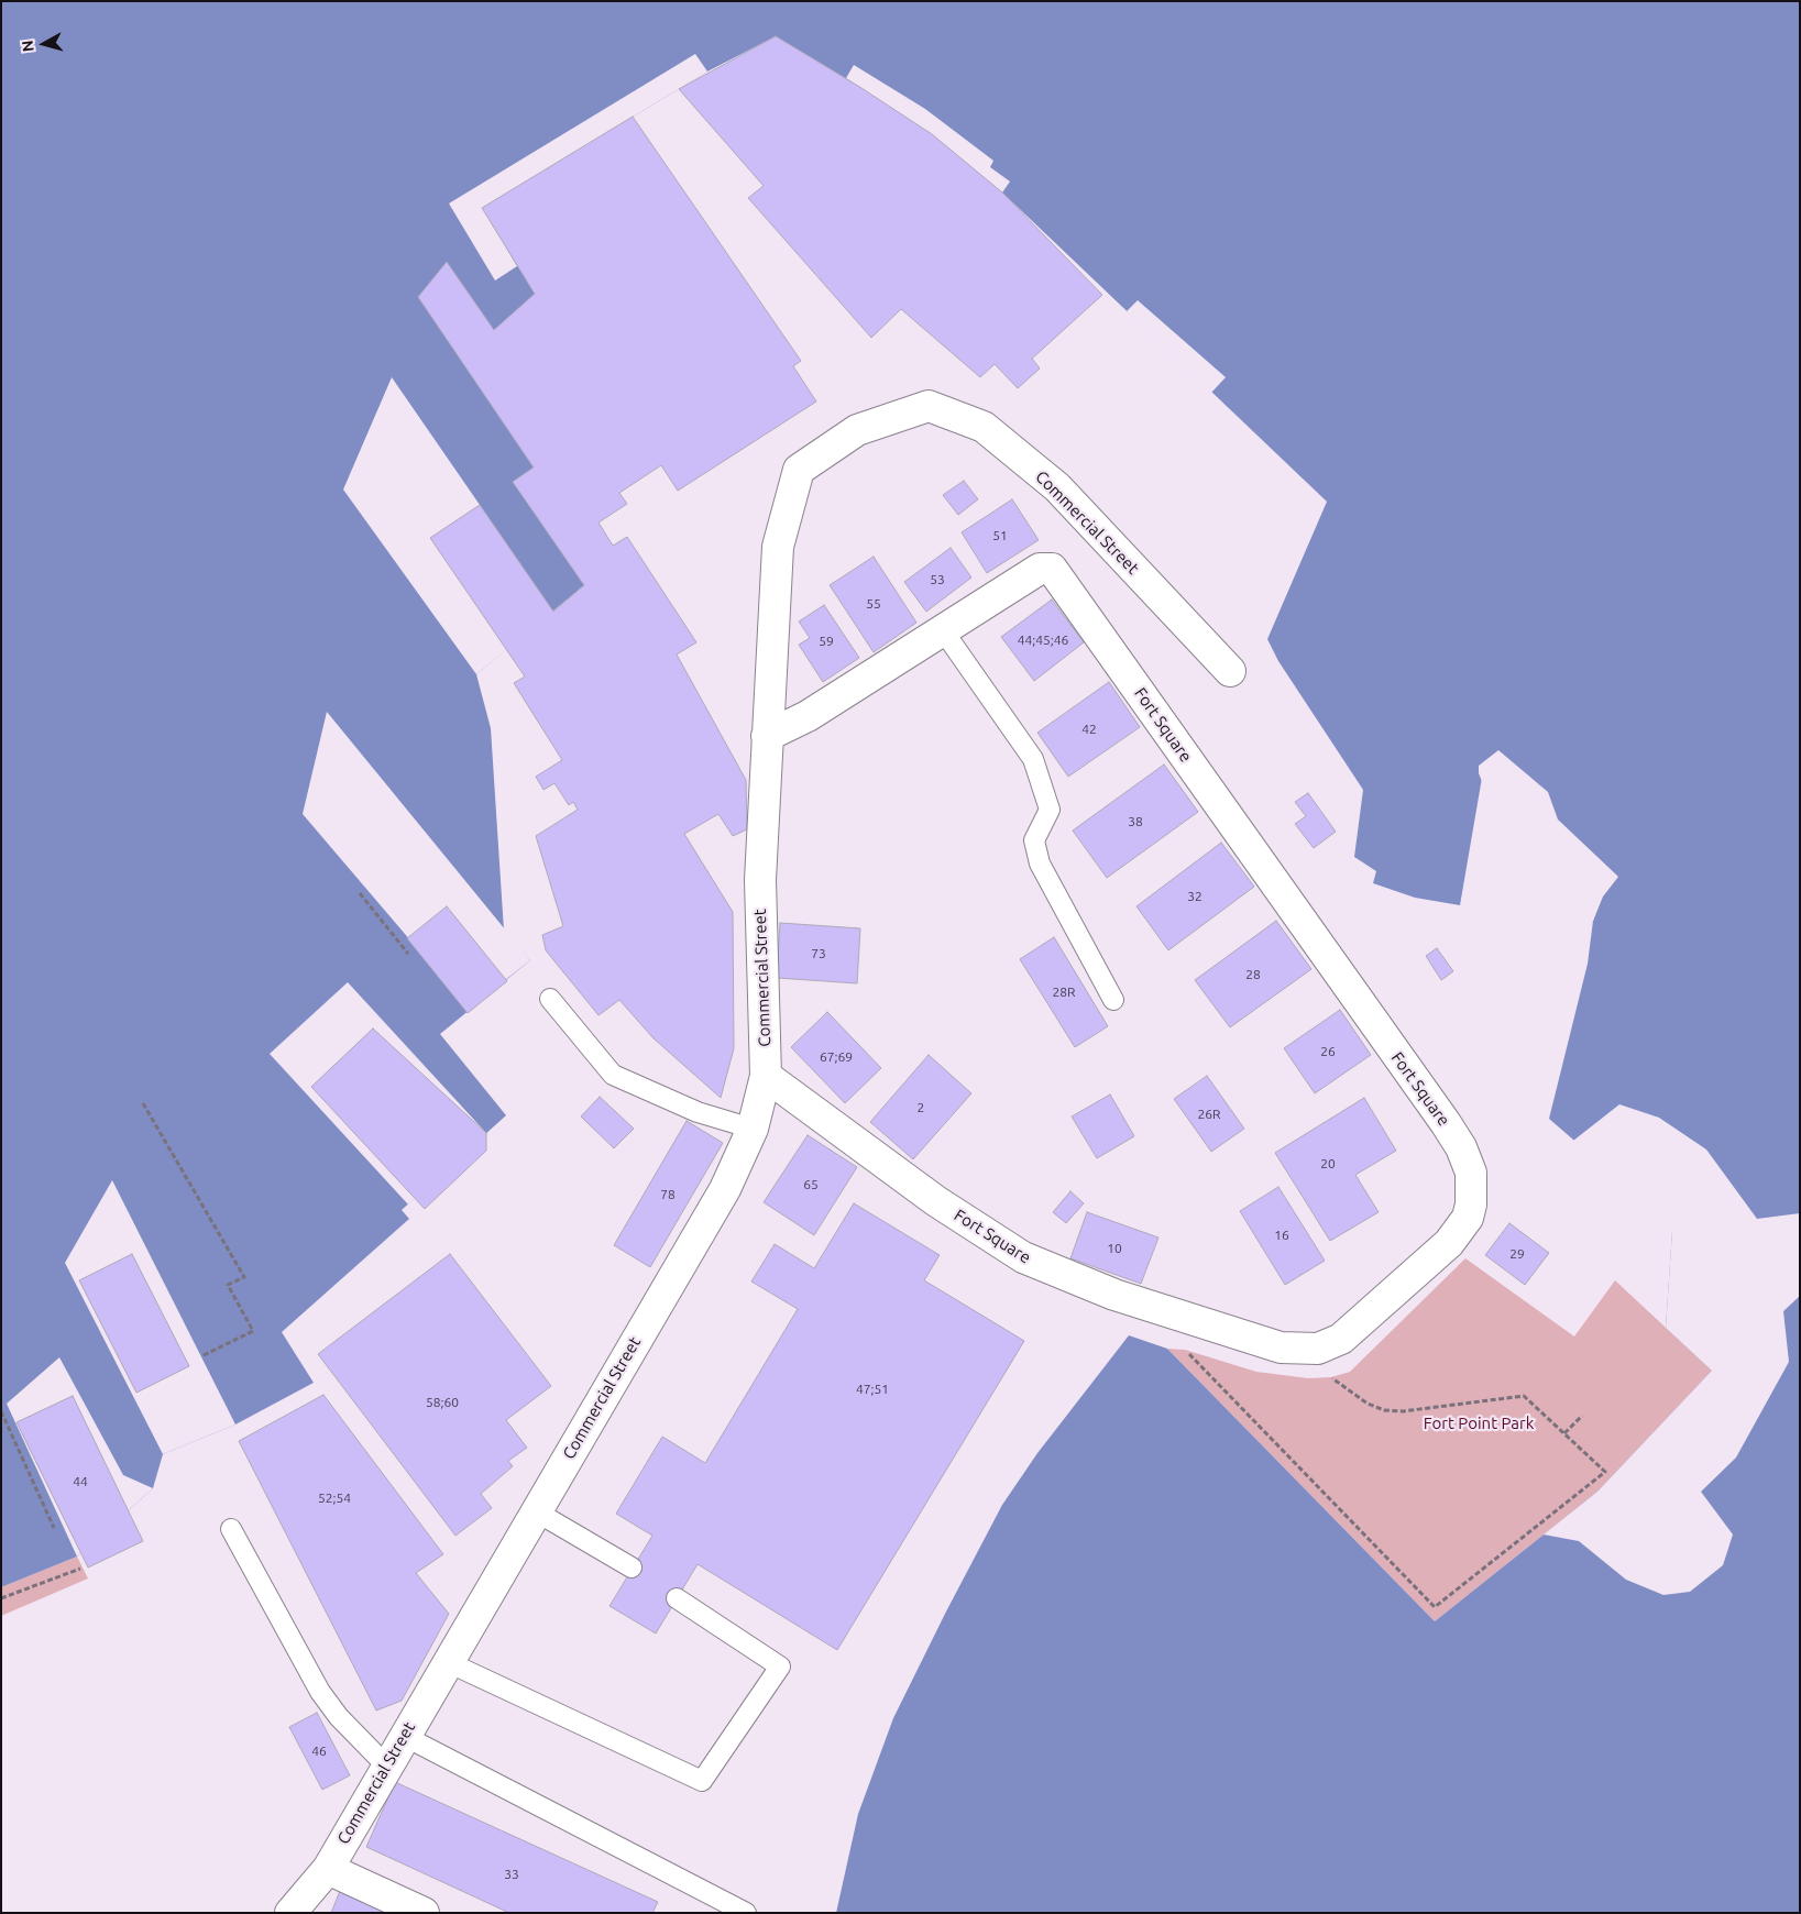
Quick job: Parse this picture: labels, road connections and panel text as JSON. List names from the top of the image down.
{
  "streets": {
    "street": ["Commercial Street", "Fort Square"]
  },
  "crossings": [
    ["Commercial Street", "Fort Square"]
  ],
  "parks": ["Fort Point Park"],
  "house_numbers": [
    "51",
    "53",
    "55",
    "44;45;46",
    "59",
    "42",
    "38",
    "32",
    "73",
    "28",
    "28R",
    "26",
    "67;69",
    "2",
    "26R",
    "20",
    "65",
    "78",
    "16",
    "10",
    "29",
    "47;51",
    "58;60",
    "44",
    "52;54",
    "46",
    "33"
  ],
  "north": "left"
}
